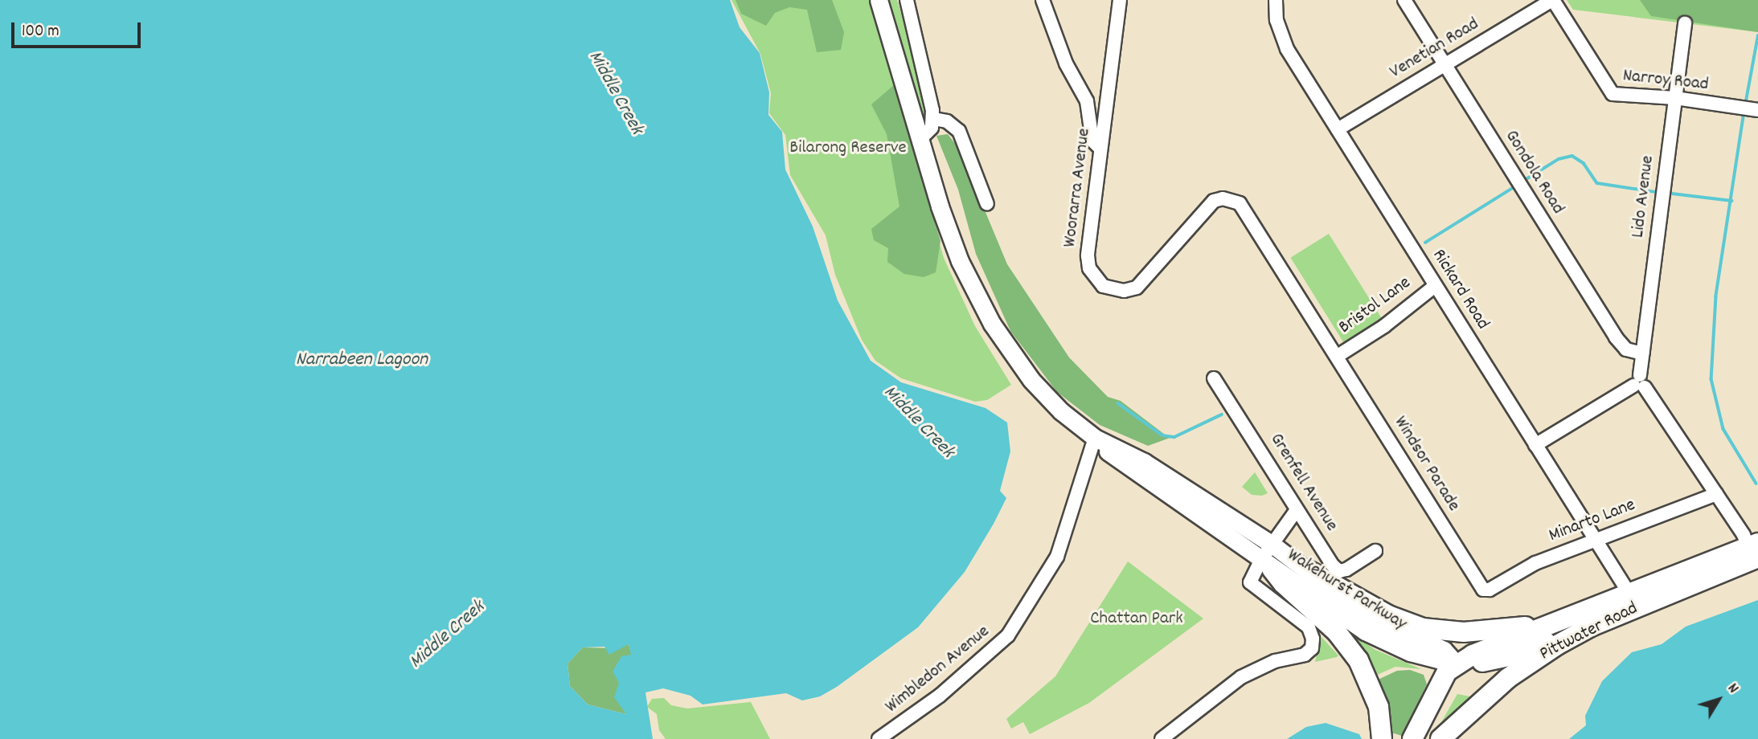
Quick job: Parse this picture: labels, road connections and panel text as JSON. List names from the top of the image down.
{
  "streets": {
    "highway": ["Pittwater Road"],
    "main road": ["Wakehurst Parkway"],
    "street": [
      "Venetian Road",
      "Narroy Road",
      "Gondola Road",
      "Woorarra Avenue",
      "Lido Avenue",
      "Rickard Road",
      "Bristol Lane",
      "Windsor Parade",
      "Grenfell Avenue",
      "Minarto Lane",
      "Wimbledon Avenue"
    ]
  },
  "crossings": [
    ["Venetian Road", "Narroy Road"],
    ["Venetian Road", "Gondola Road"],
    ["Venetian Road", "Rickard Road"],
    ["Narroy Road", "Lido Avenue"],
    ["Gondola Road", "Lido Avenue"],
    ["Woorarra Avenue", "Bristol Lane"],
    ["Woorarra Avenue", "Windsor Parade"],
    ["Rickard Road", "Bristol Lane"],
    ["Rickard Road", "Minarto Lane"],
    ["Rickard Road", "Pittwater Road"],
    ["Bristol Lane", "Windsor Parade"],
    ["Windsor Parade", "Minarto Lane"],
    ["Wakehurst Parkway", "Pittwater Road"],
    ["Wakehurst Parkway", "Wimbledon Avenue"]
  ],
  "water": ["Middle Creek", "Narrabeen Lagoon"],
  "parks": ["Bilarong Reserve", "Chattan Park"],
  "scale_bar": "100 m",
  "north": "top right"
}
